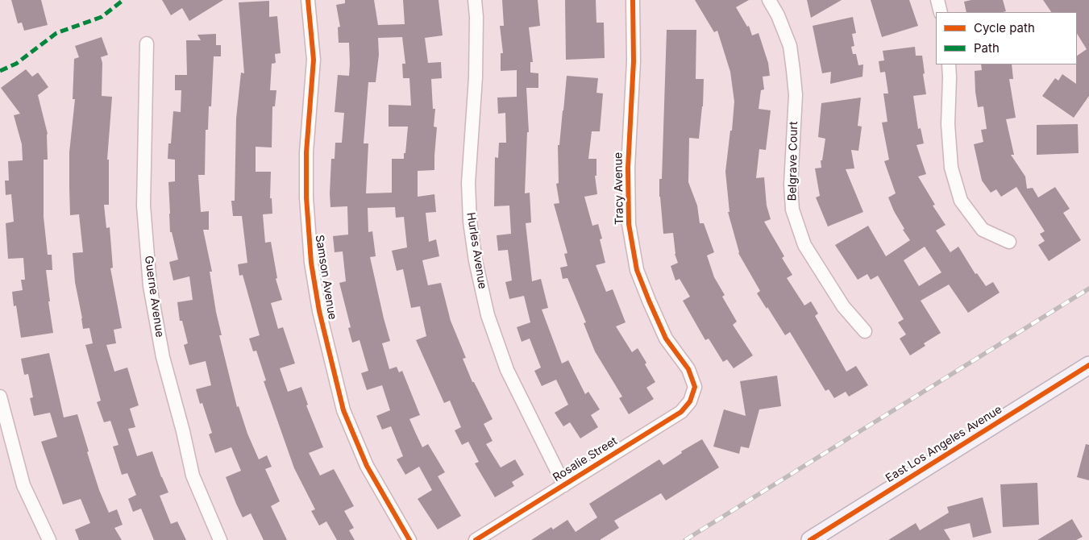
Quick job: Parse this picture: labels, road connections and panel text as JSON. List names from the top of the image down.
{
  "streets": {
    "main road": ["East Los Angeles Avenue"],
    "street": [
      "Belgrave Court",
      "Tracy Avenue",
      "Hurles Avenue",
      "Samson Avenue",
      "Guerne Avenue",
      "Rosalie Street"
    ]
  },
  "crossings": [
    ["Tracy Avenue", "Rosalie Street"],
    ["Hurles Avenue", "Rosalie Street"]
  ],
  "legend": ["Cycle path", "Path"]
}
